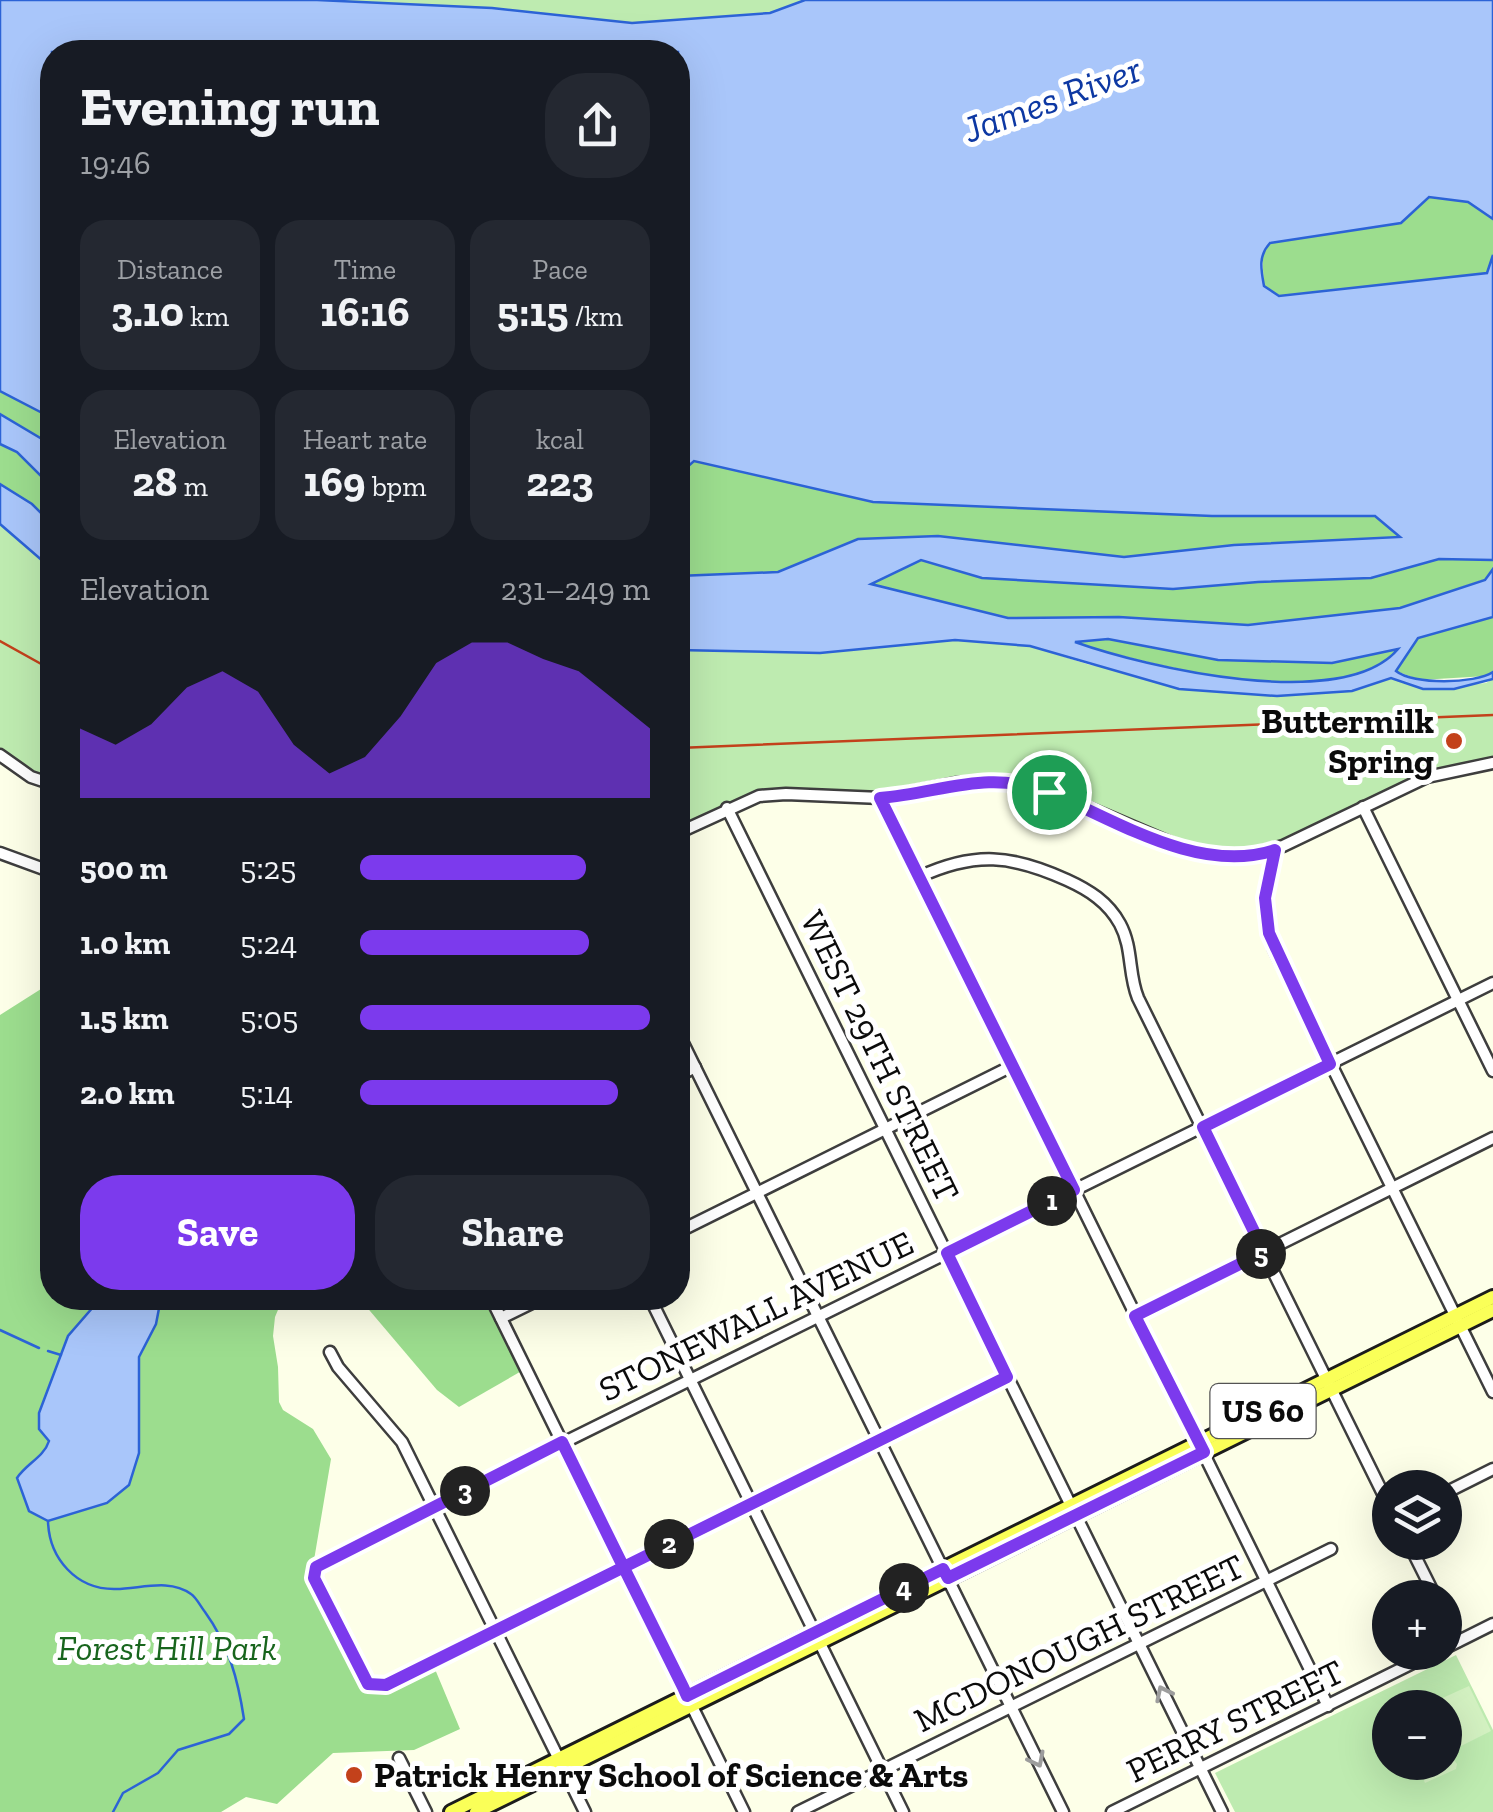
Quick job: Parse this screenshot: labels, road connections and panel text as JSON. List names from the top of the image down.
{
  "streets": {
    "main road": ["US 60"],
    "street": [
      "WEST 29TH STREET",
      "STONEWALL AVENUE",
      "MCDONOUGH STREET",
      "PERRY STREET"
    ]
  },
  "crossings": [
    ["WEST 29TH STREET", "STONEWALL AVENUE"],
    ["WEST 29TH STREET", "US 60"],
    ["WEST 29TH STREET", "MCDONOUGH STREET"],
    ["WEST 29TH STREET", "PERRY STREET"]
  ],
  "water": ["James River"],
  "parks": ["Forest Hill Park"],
  "places": ["Buttermilk Spring", "Patrick Henry School of Science & Arts"],
  "page": {
    "heading": ["Evening run", "19:46"],
    "stats": [
      ["Distance", "3.10 km"],
      ["Time", "16:16"],
      ["Pace", "5:15 /km"],
      ["Elevation", "28 m"],
      ["Heart rate", "169 bpm"],
      ["kcal", "223"]
    ],
    "chart": ["Elevation", "231–249 m"],
    "list": [
      {
        "name": "500 m",
        "note": "5:25"
      },
      {
        "name": "1.0 km",
        "note": "5:24"
      },
      {
        "name": "1.5 km",
        "note": "5:05"
      },
      {
        "name": "2.0 km",
        "note": "5:14"
      }
    ],
    "buttons": ["Save", "Share"],
    "pins": [
      "1",
      "5",
      "3",
      "2",
      "4"
    ],
    "map_buttons": ["+", "−"]
  }
}
